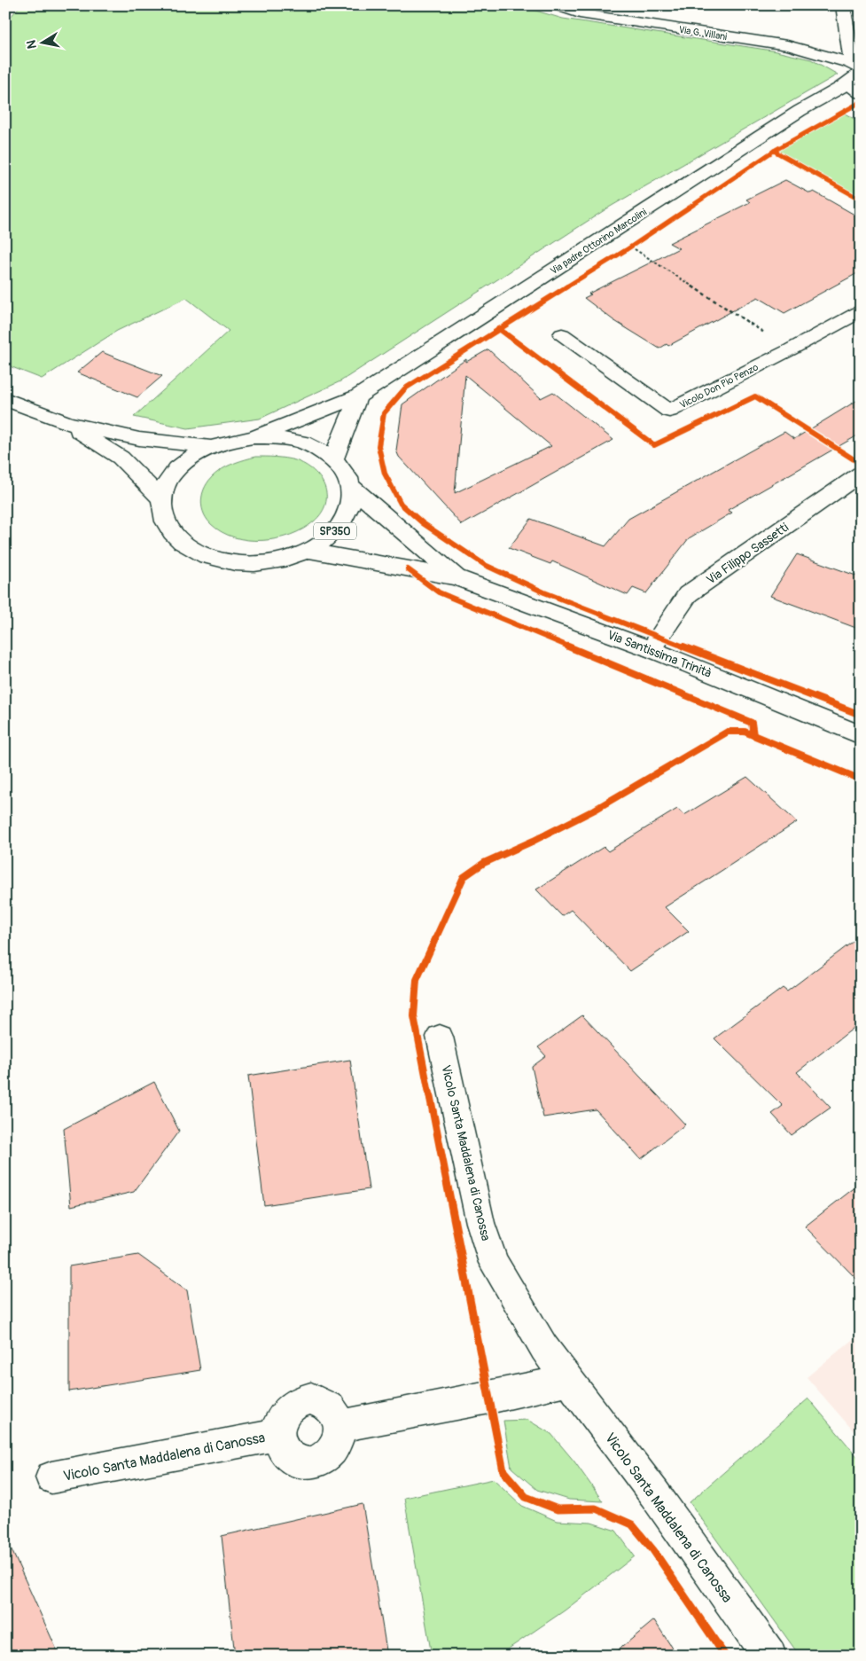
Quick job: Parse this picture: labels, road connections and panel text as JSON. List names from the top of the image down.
{
  "streets": {
    "main road": [
      "Via G. Villani",
      "Via padre Ottorino Marcolini",
      "Vicolo Don Pio Penzo",
      "SP350",
      "Via Filippo Sassetti",
      "Via Santissima Trinità",
      "Vicolo Santa Maddalena di Canossa"
    ]
  },
  "crossings": [
    ["Via G. Villani", "Via padre Ottorino Marcolini"],
    ["Via padre Ottorino Marcolini", "Via Santissima Trinità"],
    ["Via Filippo Sassetti", "Via Santissima Trinità"]
  ],
  "north": "left"
}
